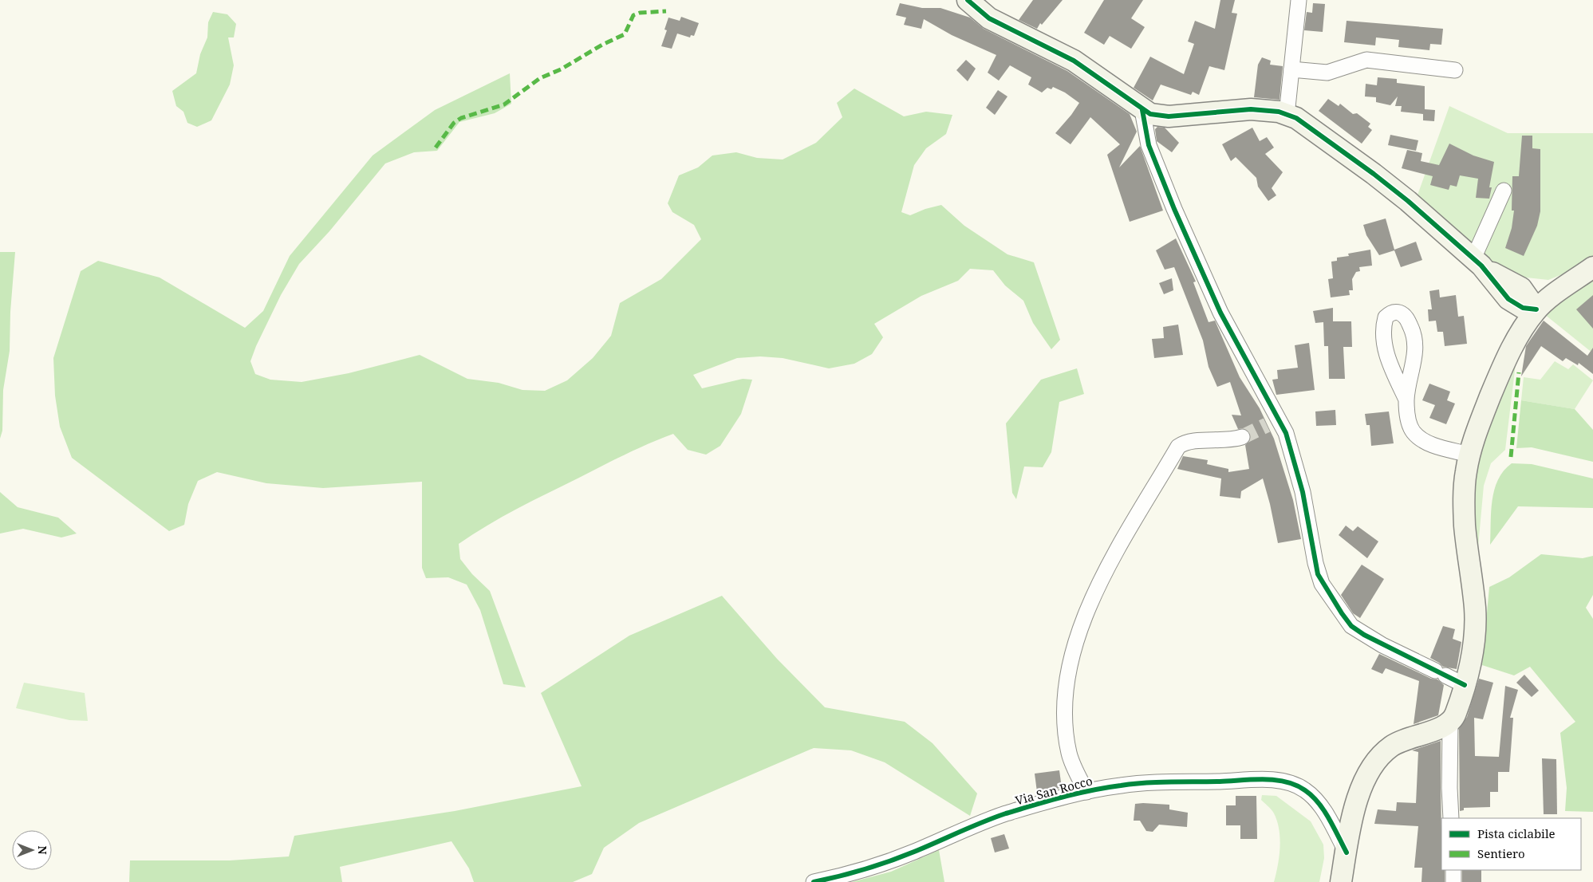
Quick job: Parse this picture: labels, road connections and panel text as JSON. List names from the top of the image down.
{
  "streets": {
    "street": ["Via San Rocco"]
  },
  "legend": ["Pista ciclabile", "Sentiero"],
  "north": "right"
}
